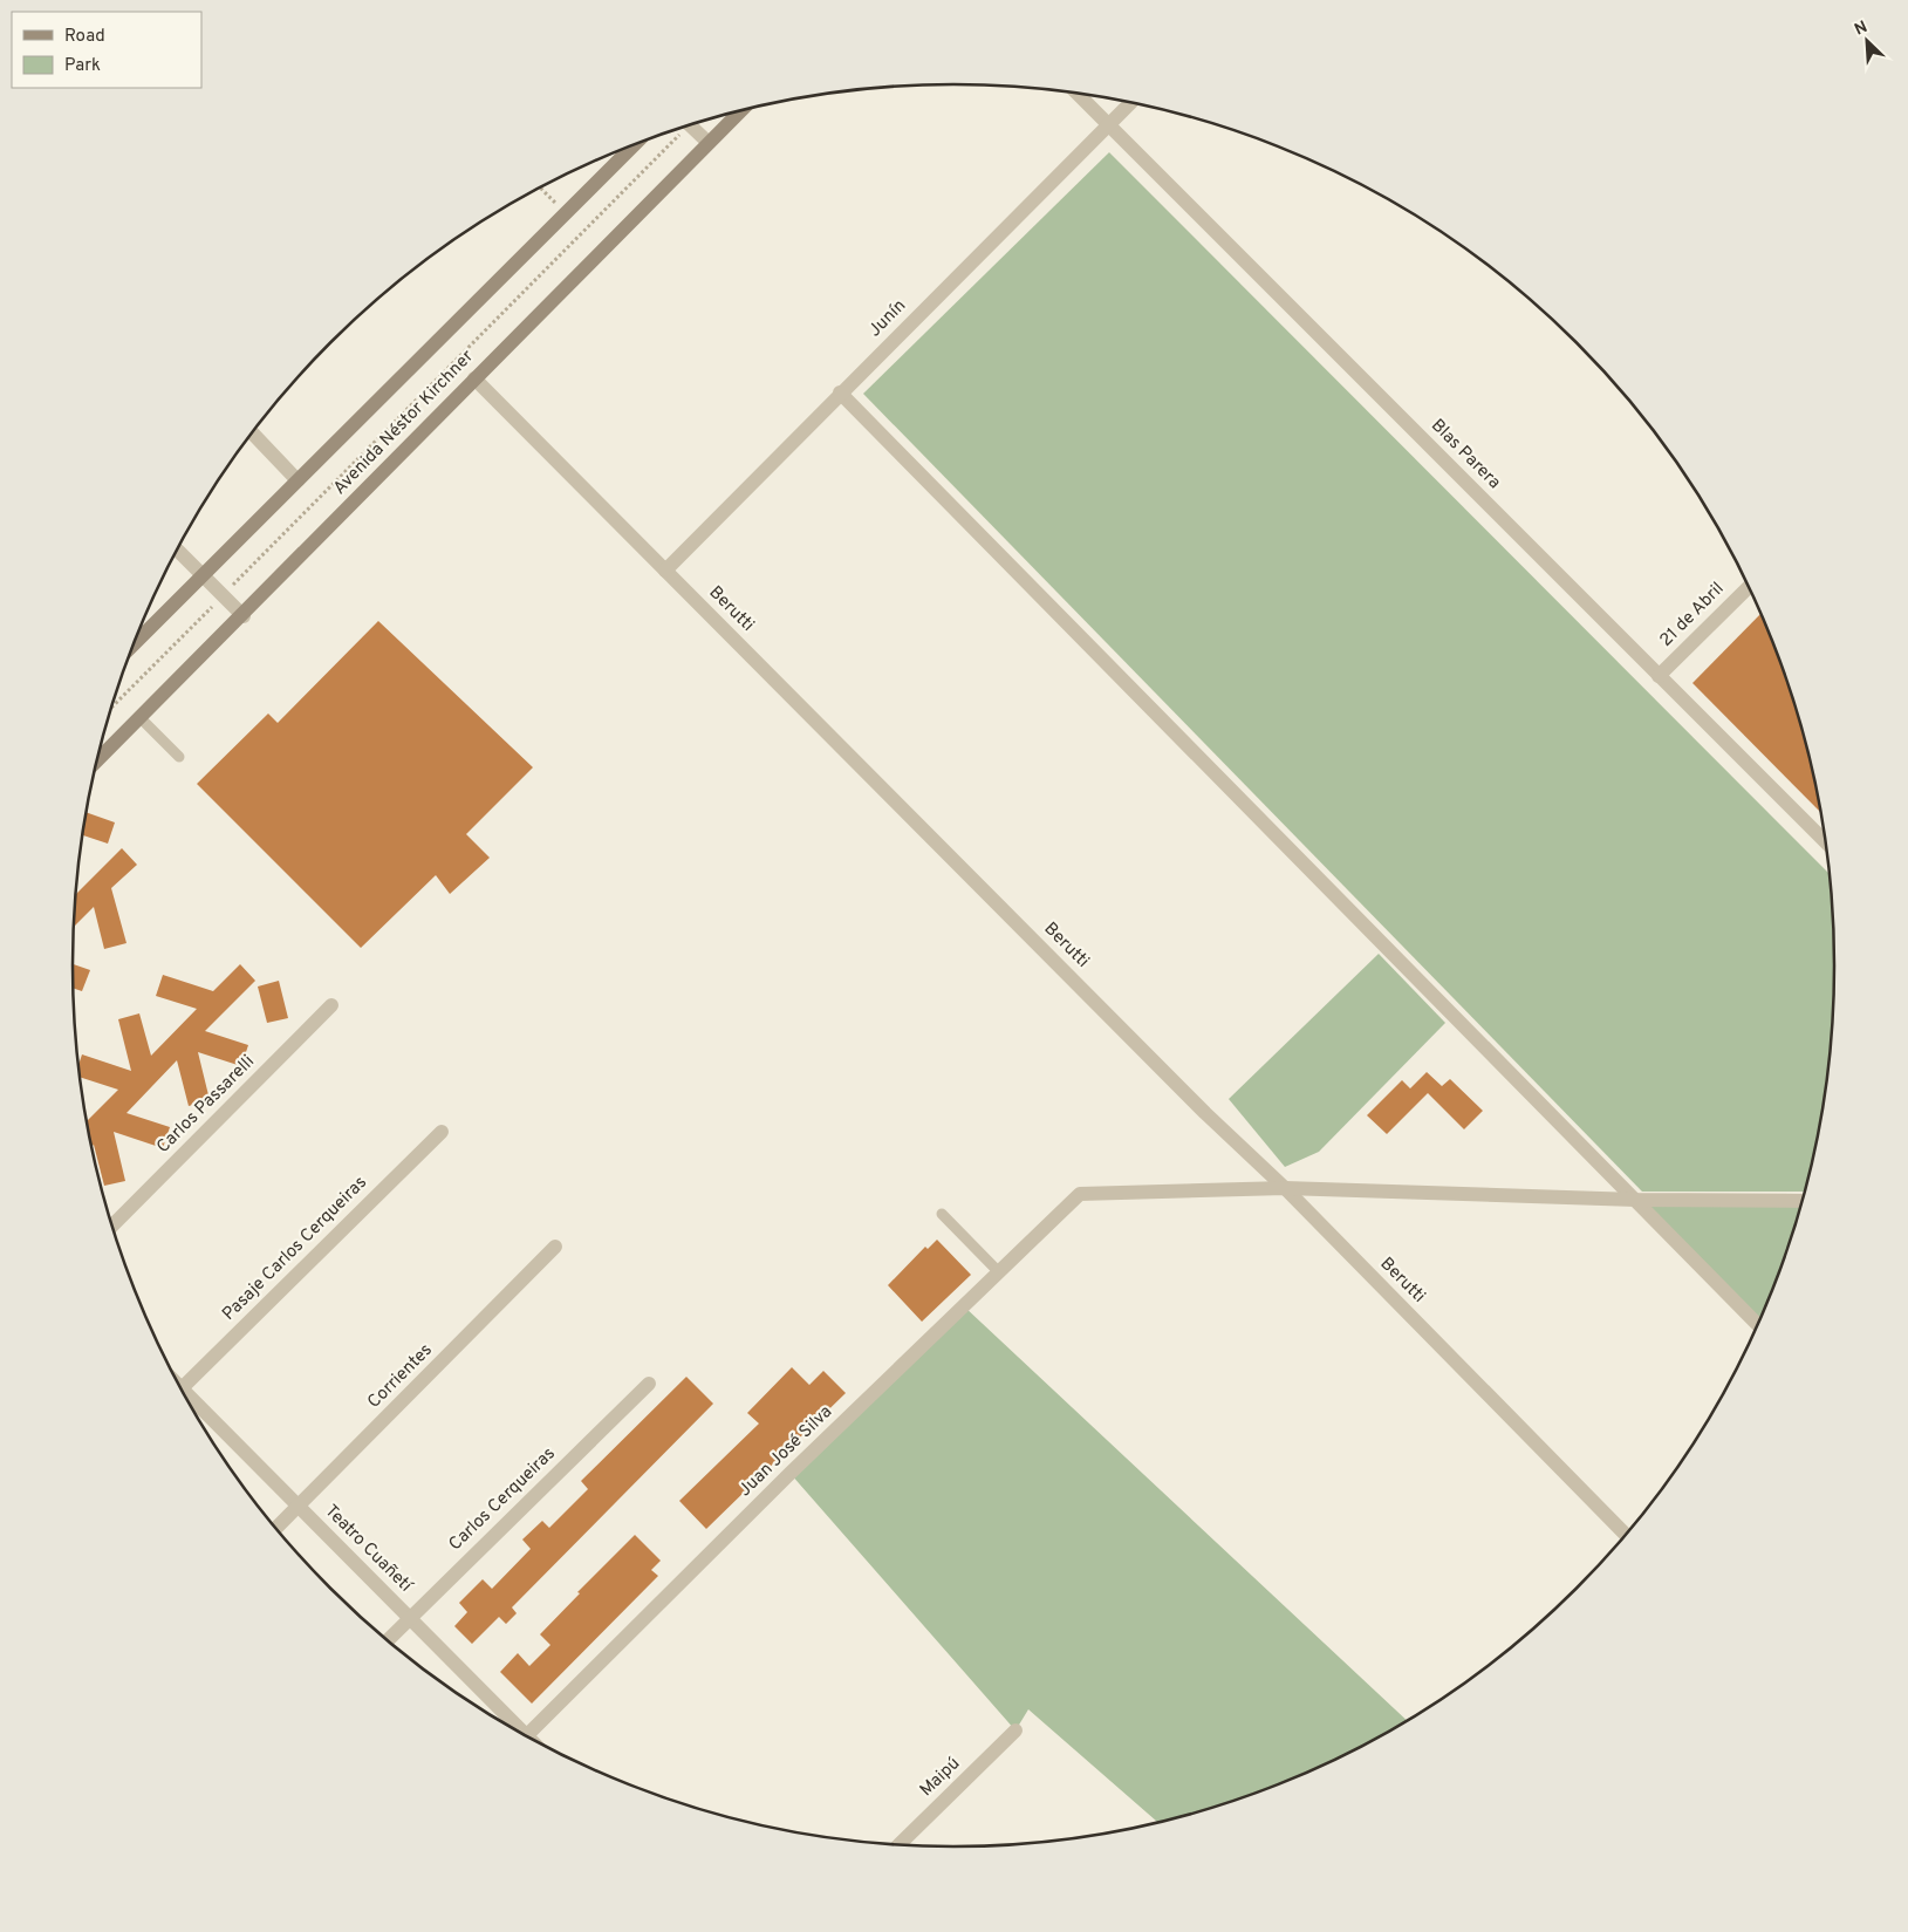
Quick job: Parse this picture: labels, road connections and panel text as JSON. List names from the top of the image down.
{
  "streets": {
    "main road": ["Avenida Néstor Kirchner"],
    "street": [
      "Junín",
      "Blas Parera",
      "Berutti",
      "21 de Abril",
      "Carlos Passarelli",
      "Pasaje Carlos Cerqueiras",
      "Corrientes",
      "Juan José Silva",
      "Carlos Cerqueiras",
      "Teatro Cuañetí",
      "Maipú"
    ]
  },
  "crossings": [
    ["Junín", "Blas Parera"],
    ["Junín", "Berutti"],
    ["Avenida Néstor Kirchner", "Berutti"],
    ["Blas Parera", "21 de Abril"],
    ["Berutti", "Juan José Silva"],
    ["Corrientes", "Teatro Cuañetí"],
    ["Carlos Cerqueiras", "Teatro Cuañetí"]
  ],
  "legend": ["Road", "Park"],
  "north": "top left"
}
